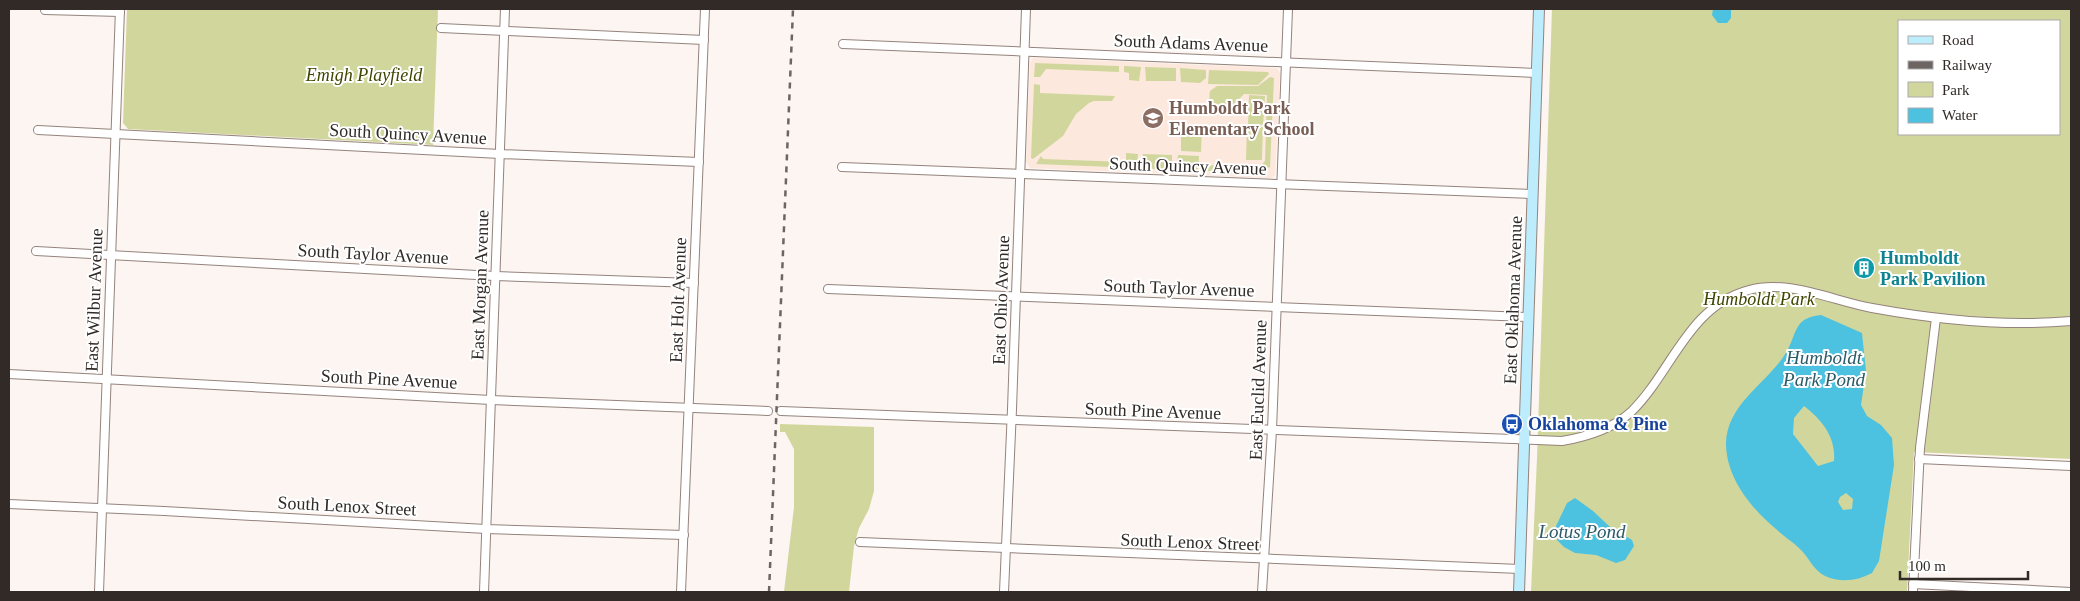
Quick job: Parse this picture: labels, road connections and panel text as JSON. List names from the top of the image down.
{
  "streets": {
    "main road": ["East Oklahoma Avenue"],
    "street": [
      "South Adams Avenue",
      "South Quincy Avenue",
      "South Taylor Avenue",
      "East Morgan Avenue",
      "East Wilbur Avenue",
      "East Holt Avenue",
      "East Ohio Avenue",
      "South Pine Avenue",
      "East Euclid Avenue",
      "South Lenox Street"
    ]
  },
  "crossings": [
    ["South Adams Avenue", "East Ohio Avenue"],
    ["South Adams Avenue", "East Oklahoma Avenue"],
    ["South Adams Avenue", "East Euclid Avenue"],
    ["South Quincy Avenue", "East Morgan Avenue"],
    ["South Quincy Avenue", "East Wilbur Avenue"],
    ["South Quincy Avenue", "East Holt Avenue"],
    ["South Quincy Avenue", "East Ohio Avenue"],
    ["South Quincy Avenue", "East Oklahoma Avenue"],
    ["South Quincy Avenue", "East Euclid Avenue"],
    ["South Taylor Avenue", "East Morgan Avenue"],
    ["South Taylor Avenue", "East Wilbur Avenue"],
    ["South Taylor Avenue", "East Holt Avenue"],
    ["South Taylor Avenue", "East Ohio Avenue"],
    ["South Taylor Avenue", "East Oklahoma Avenue"],
    ["South Taylor Avenue", "East Euclid Avenue"],
    ["East Morgan Avenue", "South Pine Avenue"],
    ["East Morgan Avenue", "South Lenox Street"],
    ["East Wilbur Avenue", "South Pine Avenue"],
    ["East Wilbur Avenue", "South Lenox Street"],
    ["East Holt Avenue", "South Pine Avenue"],
    ["East Holt Avenue", "South Lenox Street"],
    ["East Ohio Avenue", "South Pine Avenue"],
    ["East Ohio Avenue", "South Lenox Street"],
    ["East Oklahoma Avenue", "South Pine Avenue"],
    ["East Oklahoma Avenue", "South Lenox Street"],
    ["South Pine Avenue", "East Euclid Avenue"],
    ["East Euclid Avenue", "South Lenox Street"]
  ],
  "water": ["Humboldt Park Pond", "Lotus Pond"],
  "parks": ["Emigh Playfield", "Humboldt Park"],
  "places": {
    "school or university": ["Humboldt Park Elementary School"],
    "building": ["Humboldt Park Pavilion"],
    "bus stop": ["Oklahoma & Pine"]
  },
  "legend": [
    "Road",
    "Railway",
    "Park",
    "Water"
  ],
  "scale_bar": "100 m"
}
